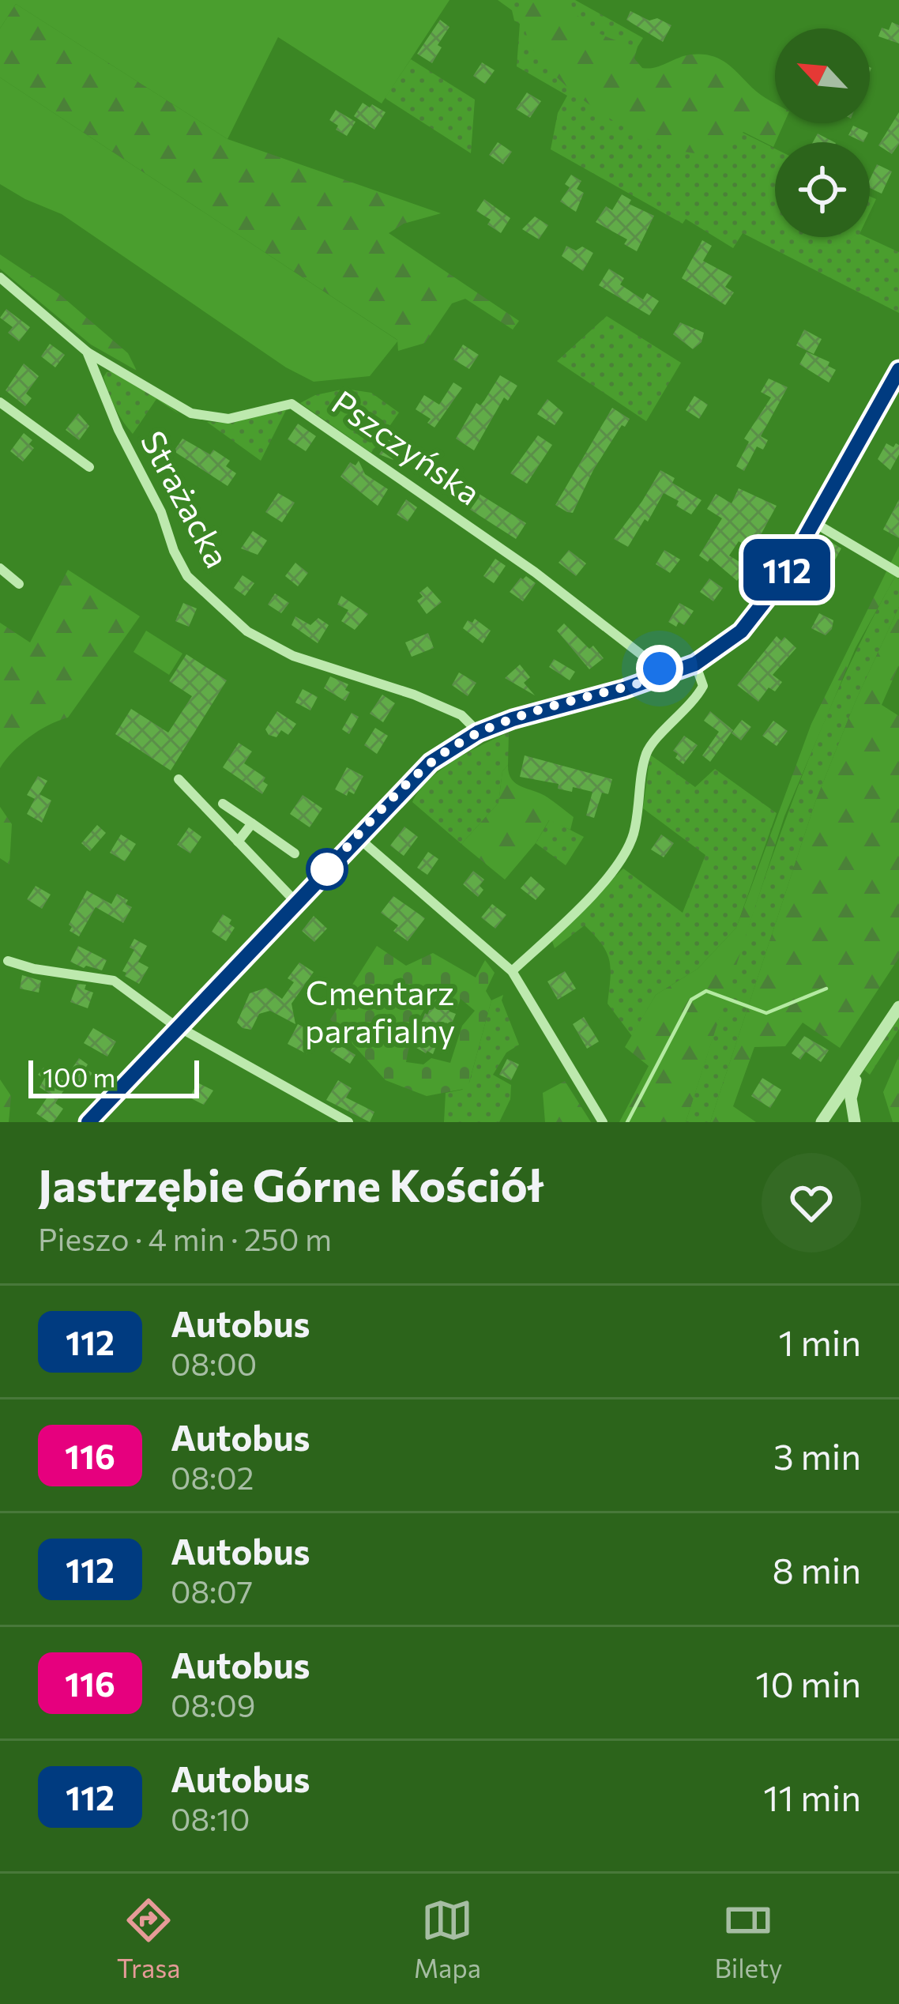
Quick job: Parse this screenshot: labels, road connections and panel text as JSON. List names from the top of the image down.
{
  "streets": {
    "street": ["Pszczyńska", "Strażacka"]
  },
  "crossings": [
    ["Pszczyńska", "Strażacka"]
  ],
  "parks": ["Cmentarz parafialny"],
  "lines": ["bus line 112"],
  "scale_bar": "100 m",
  "north": "top left",
  "page": {
    "on_map": "112",
    "scale": "100 m",
    "heading": ["Jastrzębie Górne Kościół", "Pieszo · 4 min · 250 m"],
    "list": [
      {
        "mark": "112",
        "name": "Autobus",
        "note": "08:00",
        "value": "1 min"
      },
      {
        "mark": "116",
        "name": "Autobus",
        "note": "08:02",
        "value": "3 min"
      },
      {
        "mark": "112",
        "name": "Autobus",
        "note": "08:07",
        "value": "8 min"
      },
      {
        "mark": "116",
        "name": "Autobus",
        "note": "08:09",
        "value": "10 min"
      },
      {
        "mark": "112",
        "name": "Autobus",
        "note": "08:10",
        "value": "11 min"
      }
    ],
    "tabs": ["Trasa", "Mapa", "Bilety"]
  }
}
